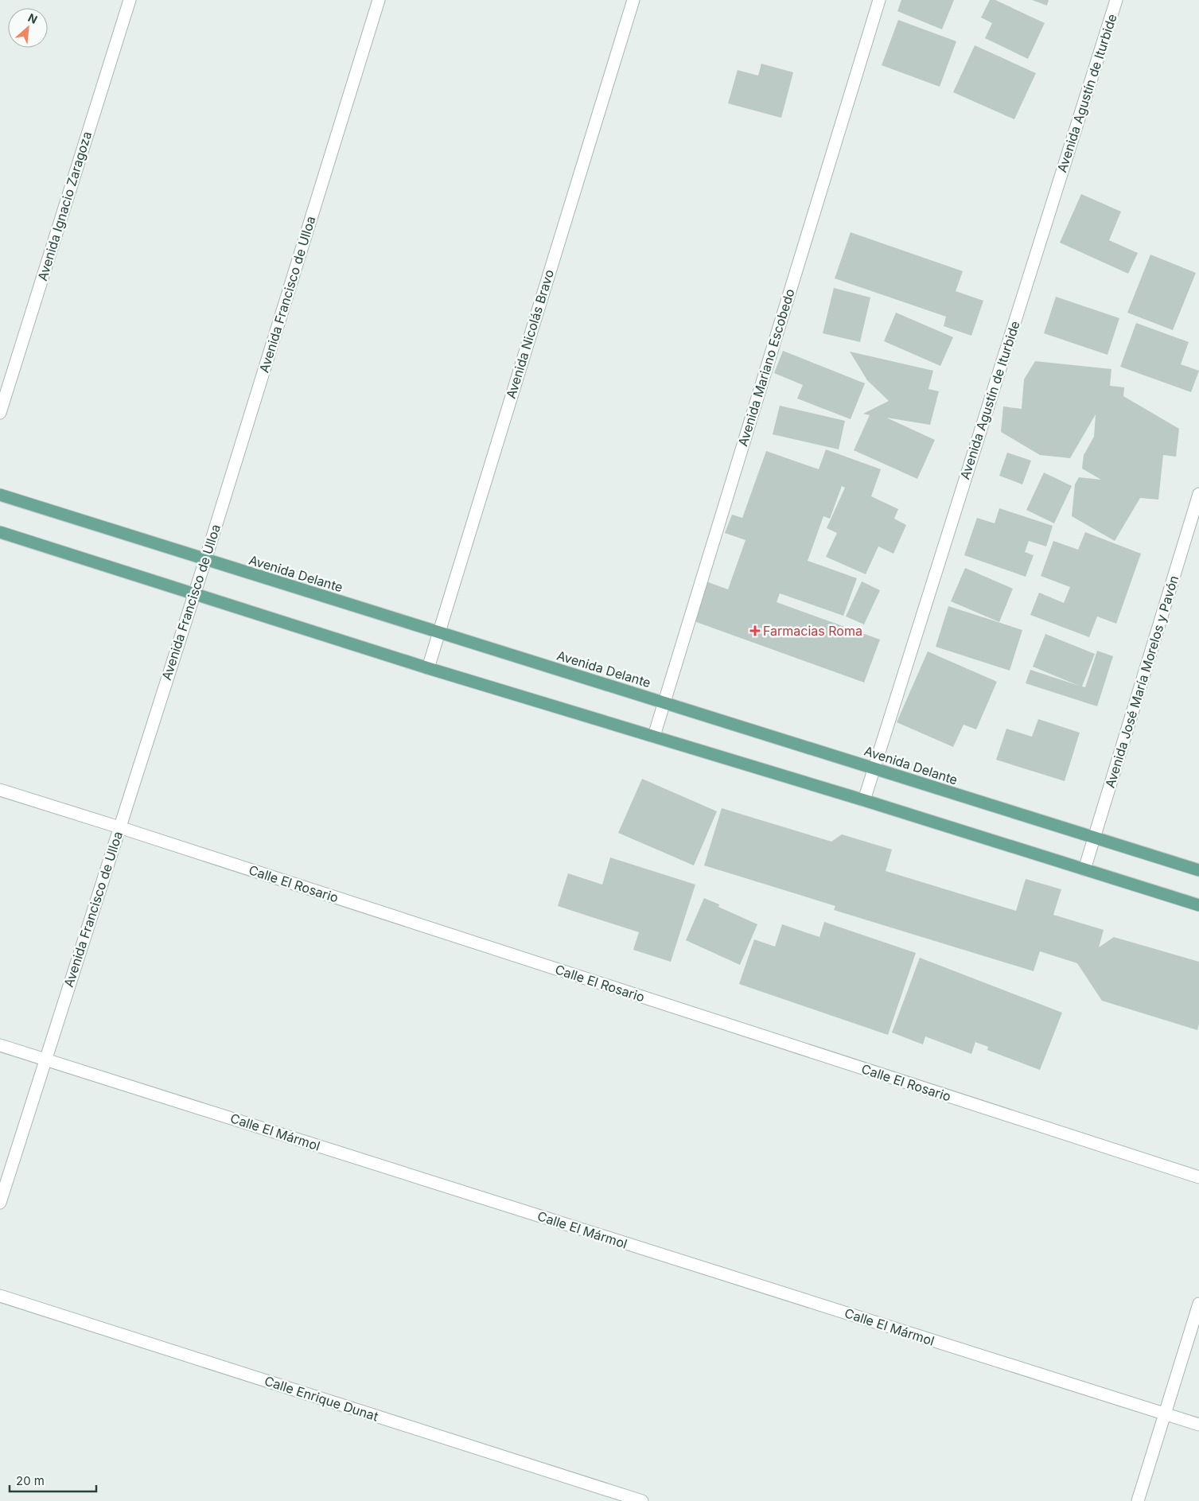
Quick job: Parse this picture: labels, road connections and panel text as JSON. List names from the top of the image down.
{
  "streets": {
    "main road": ["Avenida Delante"],
    "street": [
      "Avenida Agustín de Iturbide",
      "Avenida Ignacio Zaragoza",
      "Avenida Francisco de Ulloa",
      "Avenida Nicolás Bravo",
      "Avenida Mariano Escobedo",
      "Avenida José María Morelos y Pavón",
      "Calle El Rosario",
      "Calle El Mármol",
      "Calle Enrique Dunat"
    ]
  },
  "crossings": [
    ["Avenida Agustín de Iturbide", "Avenida Delante"],
    ["Avenida Francisco de Ulloa", "Avenida Delante"],
    ["Avenida Francisco de Ulloa", "Calle El Rosario"],
    ["Avenida Francisco de Ulloa", "Calle El Mármol"],
    ["Avenida Nicolás Bravo", "Avenida Delante"],
    ["Avenida Mariano Escobedo", "Avenida Delante"],
    ["Avenida Delante", "Avenida José María Morelos y Pavón"]
  ],
  "places": {
    "health": ["Farmacias Roma"]
  },
  "scale_bar": "20 m",
  "north": "top right"
}
